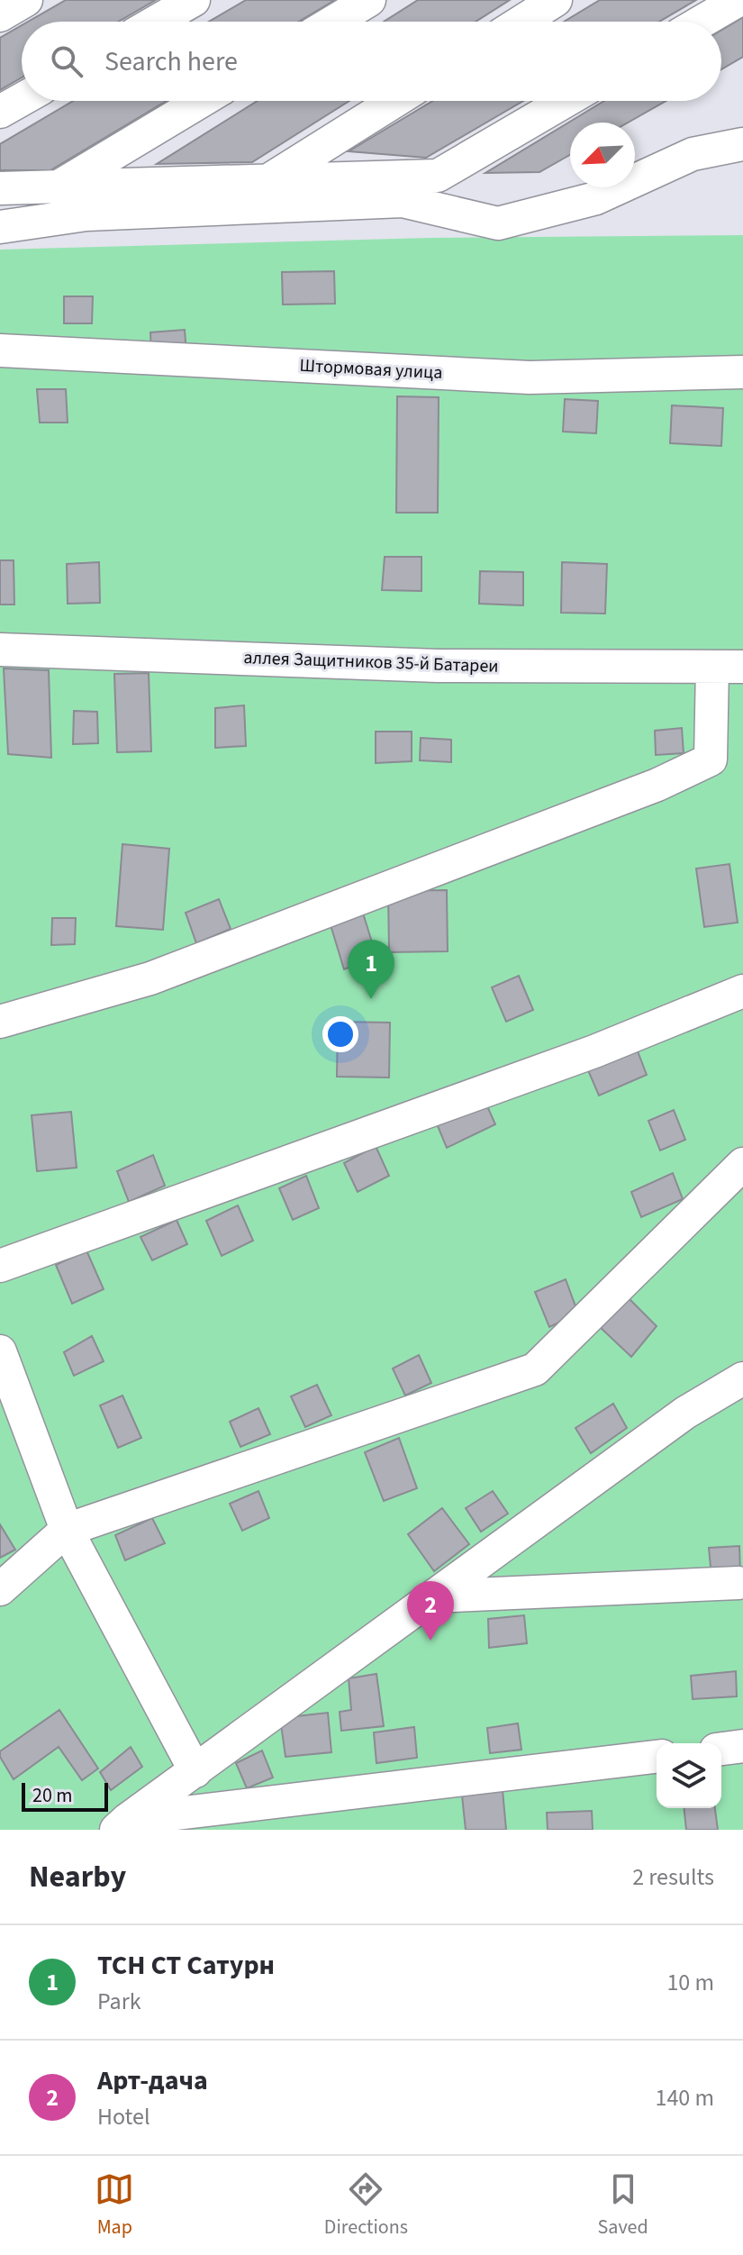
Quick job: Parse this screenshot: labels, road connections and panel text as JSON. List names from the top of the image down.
{
  "streets": {
    "street": ["Штормовая улица", "аллея Защитников 35-й Батареи"]
  },
  "scale_bar": "20 m",
  "north": "bottom left",
  "page": {
    "search": "Search here",
    "pins": ["1", "2"],
    "scale": "20 m",
    "heading": ["Nearby", "2 results"],
    "list": [
      {
        "mark": "1",
        "name": "ТСН СТ Сатурн",
        "note": "Park",
        "value": "10 m"
      },
      {
        "mark": "2",
        "name": "Арт-дача",
        "note": "Hotel",
        "value": "140 m"
      }
    ],
    "nav": ["Map", "Directions", "Saved"]
  }
}
